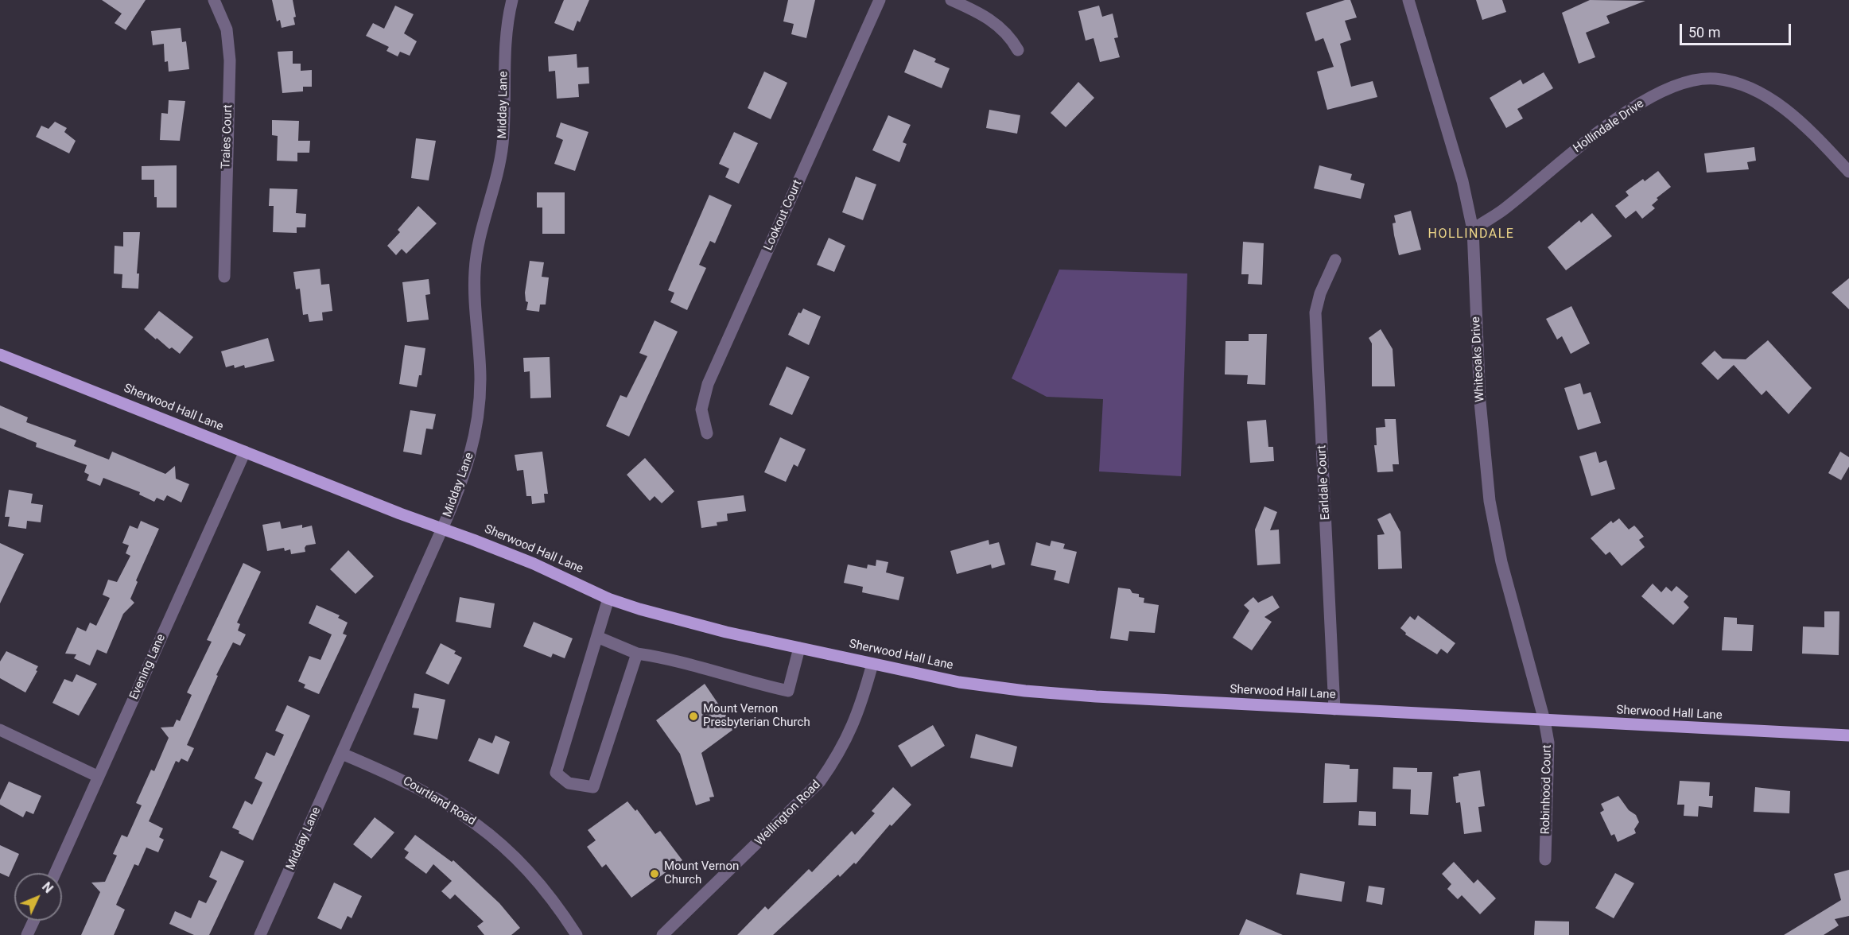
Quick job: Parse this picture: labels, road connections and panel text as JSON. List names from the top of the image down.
{
  "streets": {
    "main road": ["Sherwood Hall Lane"],
    "street": [
      "Midday Lane",
      "Hollindale Drive",
      "Traies Court",
      "Lookout Court",
      "Whiteoaks Drive",
      "Earldale Court",
      "Evening Lane",
      "Robinhood Court",
      "Courtland Road",
      "Wellington Road"
    ]
  },
  "crossings": [
    ["Midday Lane", "Sherwood Hall Lane"],
    ["Midday Lane", "Courtland Road"],
    ["Hollindale Drive", "Whiteoaks Drive"],
    ["Whiteoaks Drive", "Sherwood Hall Lane"],
    ["Whiteoaks Drive", "Robinhood Court"],
    ["Sherwood Hall Lane", "Earldale Court"],
    ["Sherwood Hall Lane", "Evening Lane"],
    ["Sherwood Hall Lane", "Robinhood Court"],
    ["Sherwood Hall Lane", "Wellington Road"]
  ],
  "districts": ["HOLLINDALE"],
  "places": ["Mount Vernon Presbyterian Church", "Mount Vernon Church"],
  "scale_bar": "50 m",
  "north": "top right"
}
